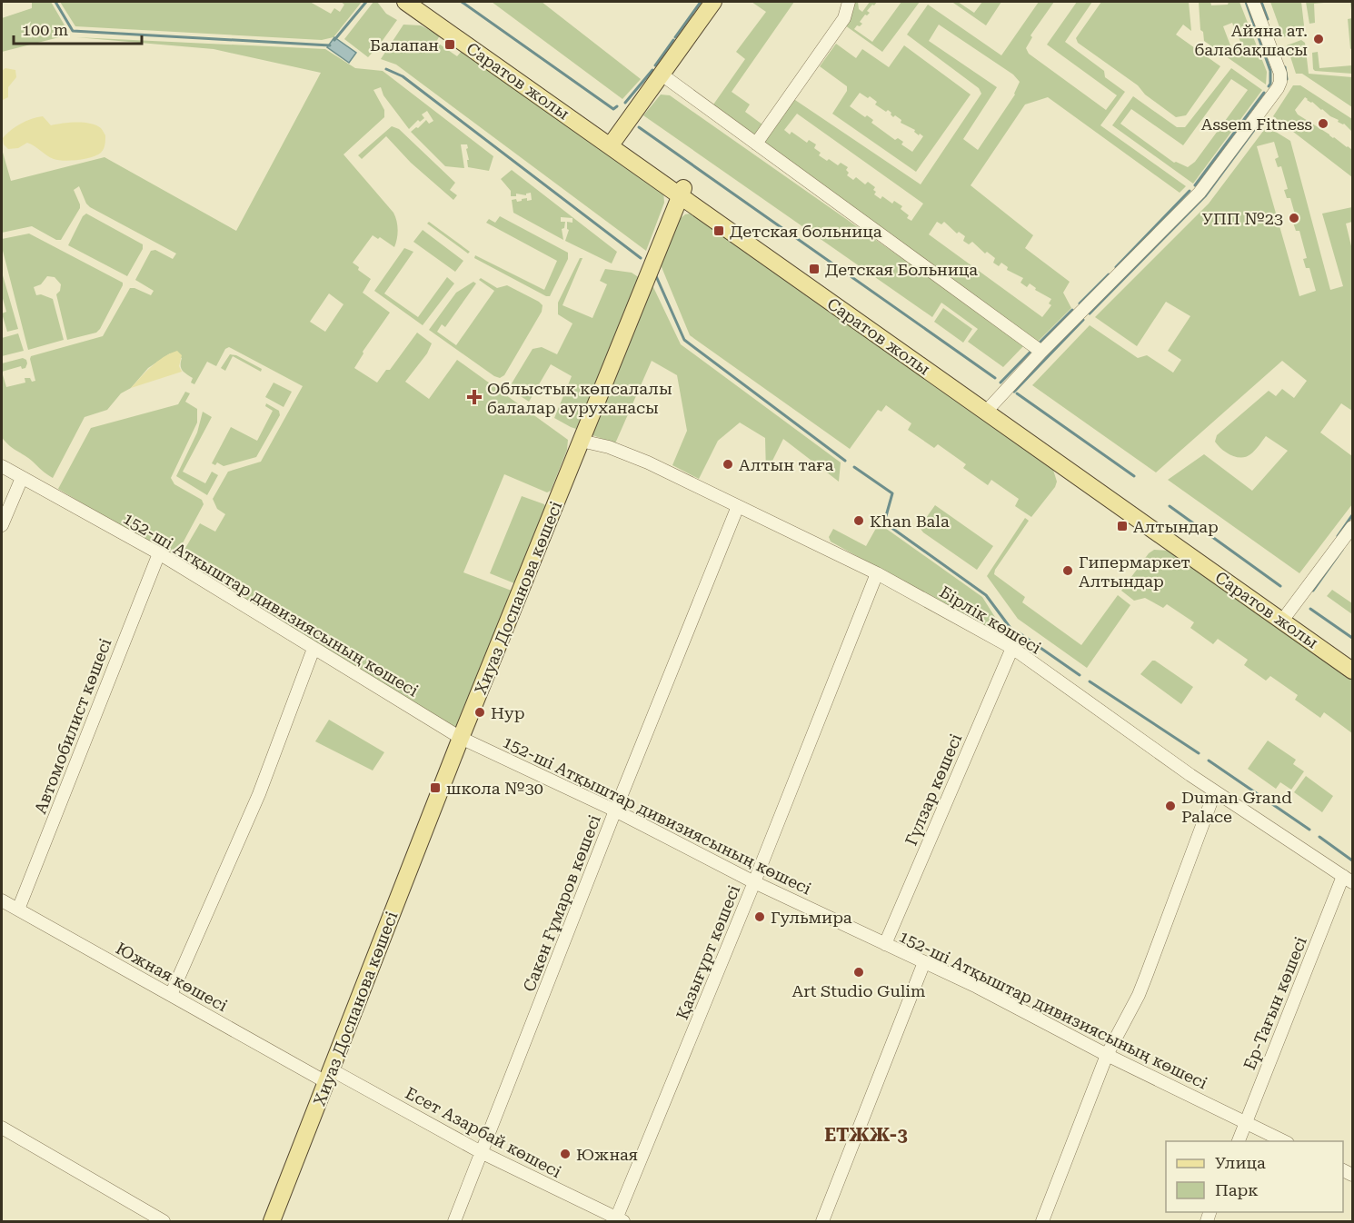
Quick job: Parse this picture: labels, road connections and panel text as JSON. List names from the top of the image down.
{
  "streets": {
    "main road": ["Саратов жолы", "Хиуаз Доспанова көшесі"],
    "street": [
      "152-ші Атқыштар дивизиясының көшесі",
      "Бірлік көшесі",
      "Автомобилист көшесі",
      "Гүлзар көшесі",
      "Сакен Ғұмаров көшесі",
      "Қазығұрт көшесі",
      "Южная көшесі",
      "Ер-Тағын көшесі",
      "Есет Азарбай көшесі"
    ]
  },
  "crossings": [
    ["Саратов жолы", "Хиуаз Доспанова көшесі"],
    ["Хиуаз Доспанова көшесі", "152-ші Атқыштар дивизиясының көшесі"],
    ["Хиуаз Доспанова көшесі", "Бірлік көшесі"],
    ["Хиуаз Доспанова көшесі", "Южная көшесі"],
    ["Хиуаз Доспанова көшесі", "Есет Азарбай көшесі"],
    ["152-ші Атқыштар дивизиясының көшесі", "Автомобилист көшесі"],
    ["152-ші Атқыштар дивизиясының көшесі", "Гүлзар көшесі"],
    ["152-ші Атқыштар дивизиясының көшесі", "Сакен Ғұмаров көшесі"],
    ["152-ші Атқыштар дивизиясының көшесі", "Қазығұрт көшесі"],
    ["152-ші Атқыштар дивизиясының көшесі", "Ер-Тағын көшесі"],
    ["Бірлік көшесі", "Гүлзар көшесі"],
    ["Бірлік көшесі", "Сакен Ғұмаров көшесі"],
    ["Бірлік көшесі", "Қазығұрт көшесі"],
    ["Бірлік көшесі", "Ер-Тағын көшесі"],
    ["Автомобилист көшесі", "Южная көшесі"],
    ["Сакен Ғұмаров көшесі", "Есет Азарбай көшесі"],
    ["Қазығұрт көшесі", "Есет Азарбай көшесі"],
    ["Южная көшесі", "Есет Азарбай көшесі"]
  ],
  "districts": ["ЕТЖЖ-3"],
  "places": {
    "other": [
      "Айяна ат. балабақшасы",
      "Assem Fitness",
      "УПП №23",
      "Алтын таға",
      "Khan Bala",
      "Гипермаркет Алтындар",
      "Нур",
      "Duman Grand Palace",
      "Гульмира",
      "Art Studio Gulim",
      "Южная"
    ],
    "transit": [
      "Балапан",
      "Детская больница",
      "Детская Больница",
      "Алтындар",
      "школа №30"
    ],
    "health": ["Облыстық көпсалалы балалар ауруханасы"]
  },
  "legend": ["Улица", "Парк"],
  "scale_bar": "100 m"
}
